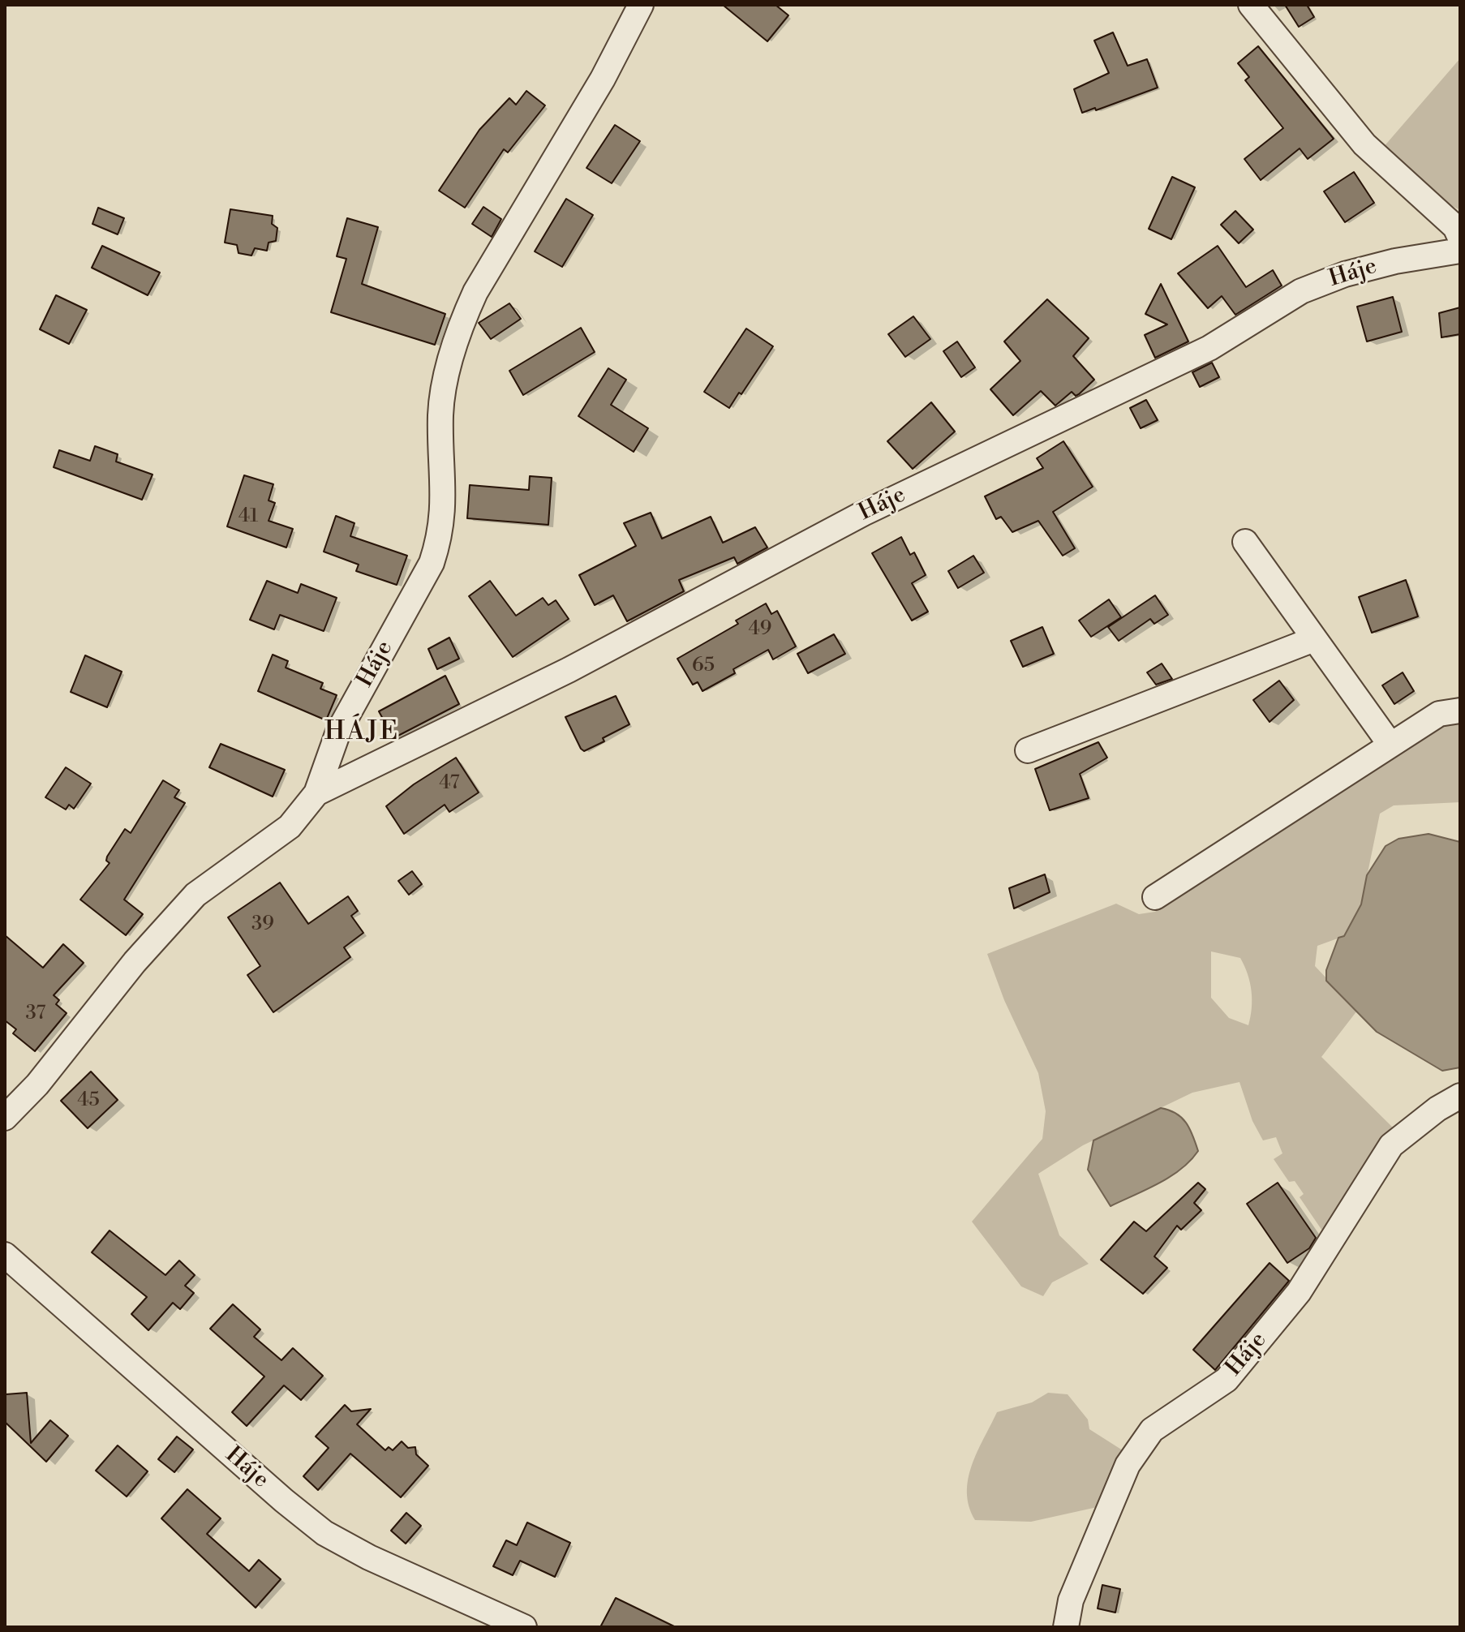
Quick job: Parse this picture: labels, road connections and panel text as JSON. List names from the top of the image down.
{
  "streets": {
    "street": ["Háje"]
  },
  "districts": ["HÁJE"],
  "house_numbers": [
    "41",
    "49",
    "65",
    "47",
    "39",
    "37",
    "45"
  ]
}
